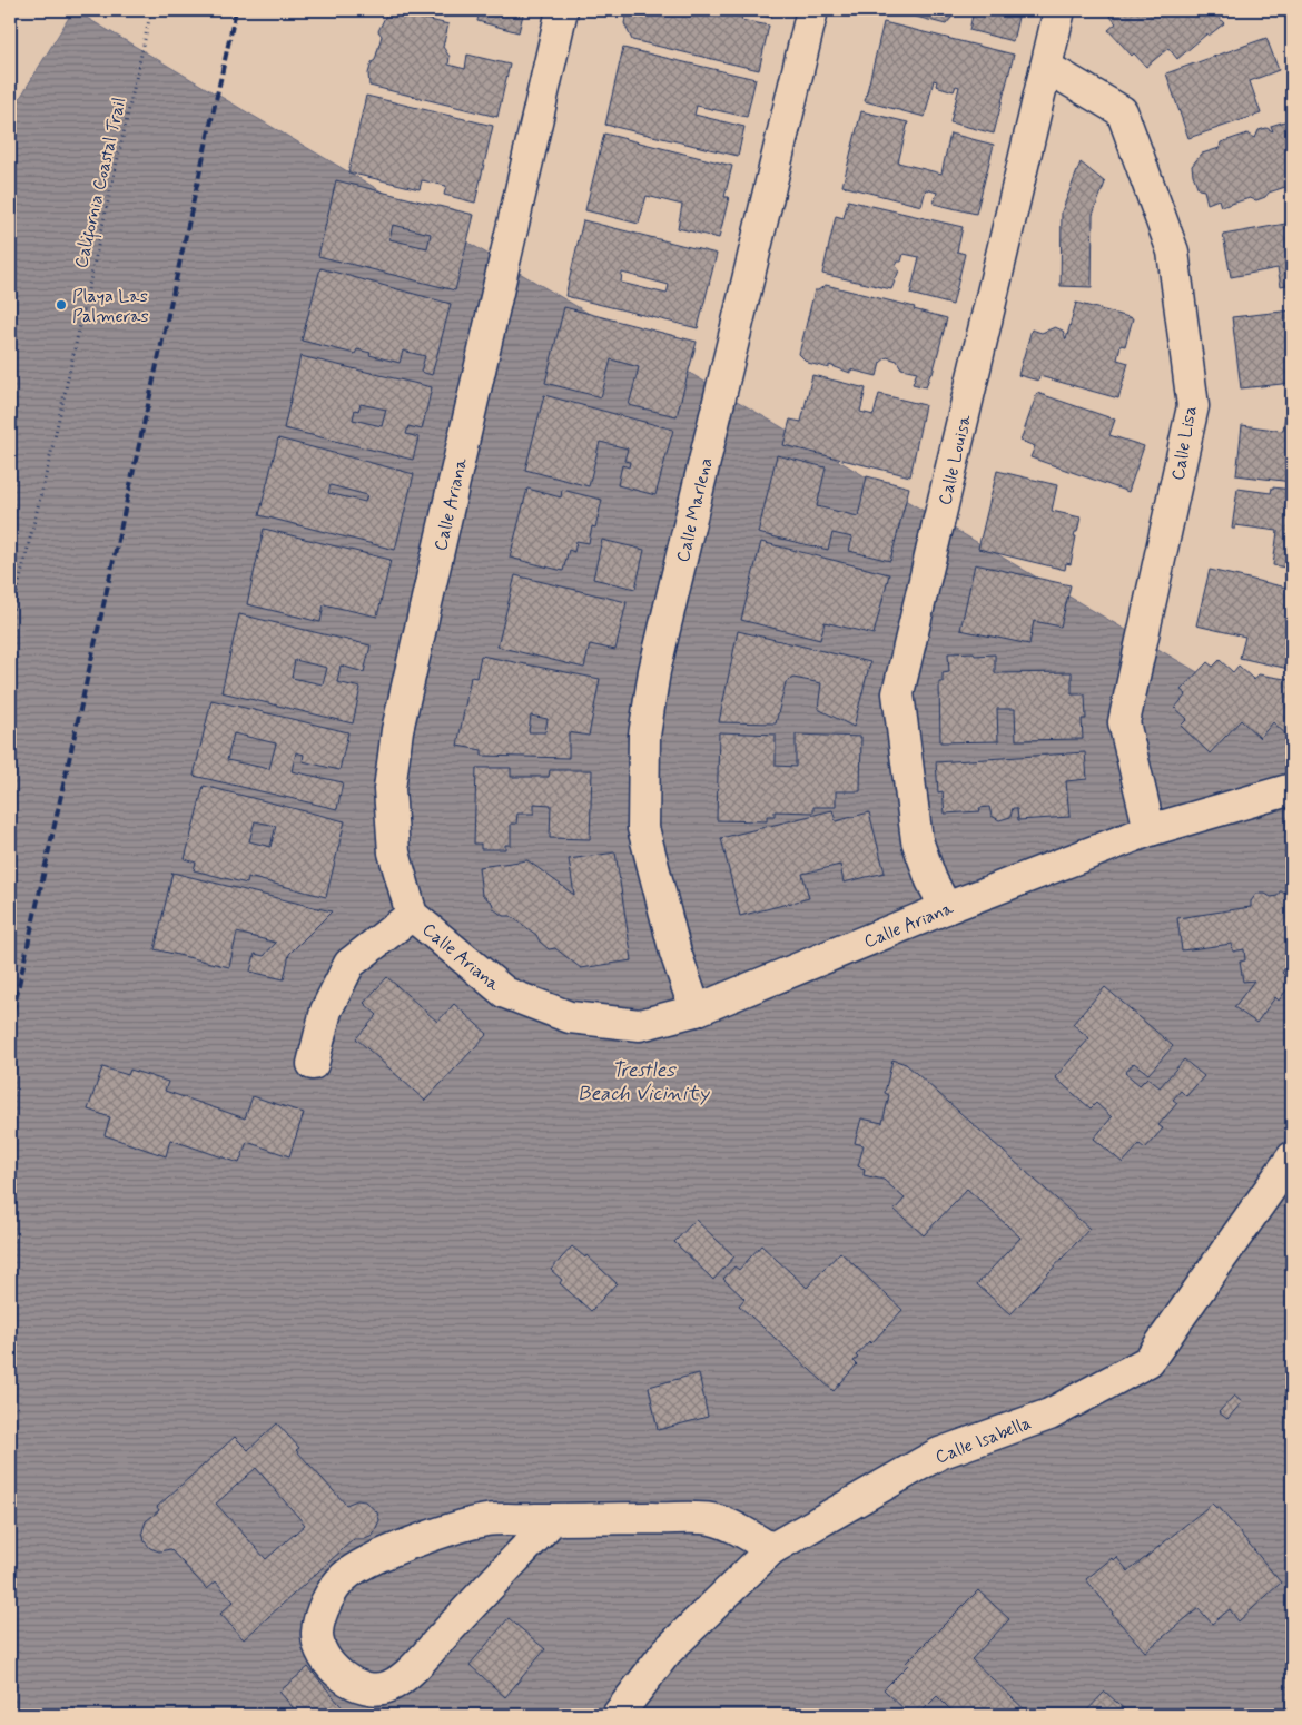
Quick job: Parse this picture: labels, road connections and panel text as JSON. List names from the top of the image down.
{
  "streets": {
    "street": [
      "Calle Lisa",
      "Calle Louisa",
      "Calle Ariana",
      "Calle Marlena",
      "Calle Isabella"
    ],
    "path": ["California Coastal Trail"]
  },
  "crossings": [
    ["Calle Lisa", "Calle Louisa"],
    ["Calle Lisa", "Calle Ariana"],
    ["Calle Louisa", "Calle Ariana"],
    ["Calle Ariana", "Calle Marlena"]
  ],
  "water": ["Trestles Beach Vicinity"],
  "places": ["Playa Las Palmeras"]
}
